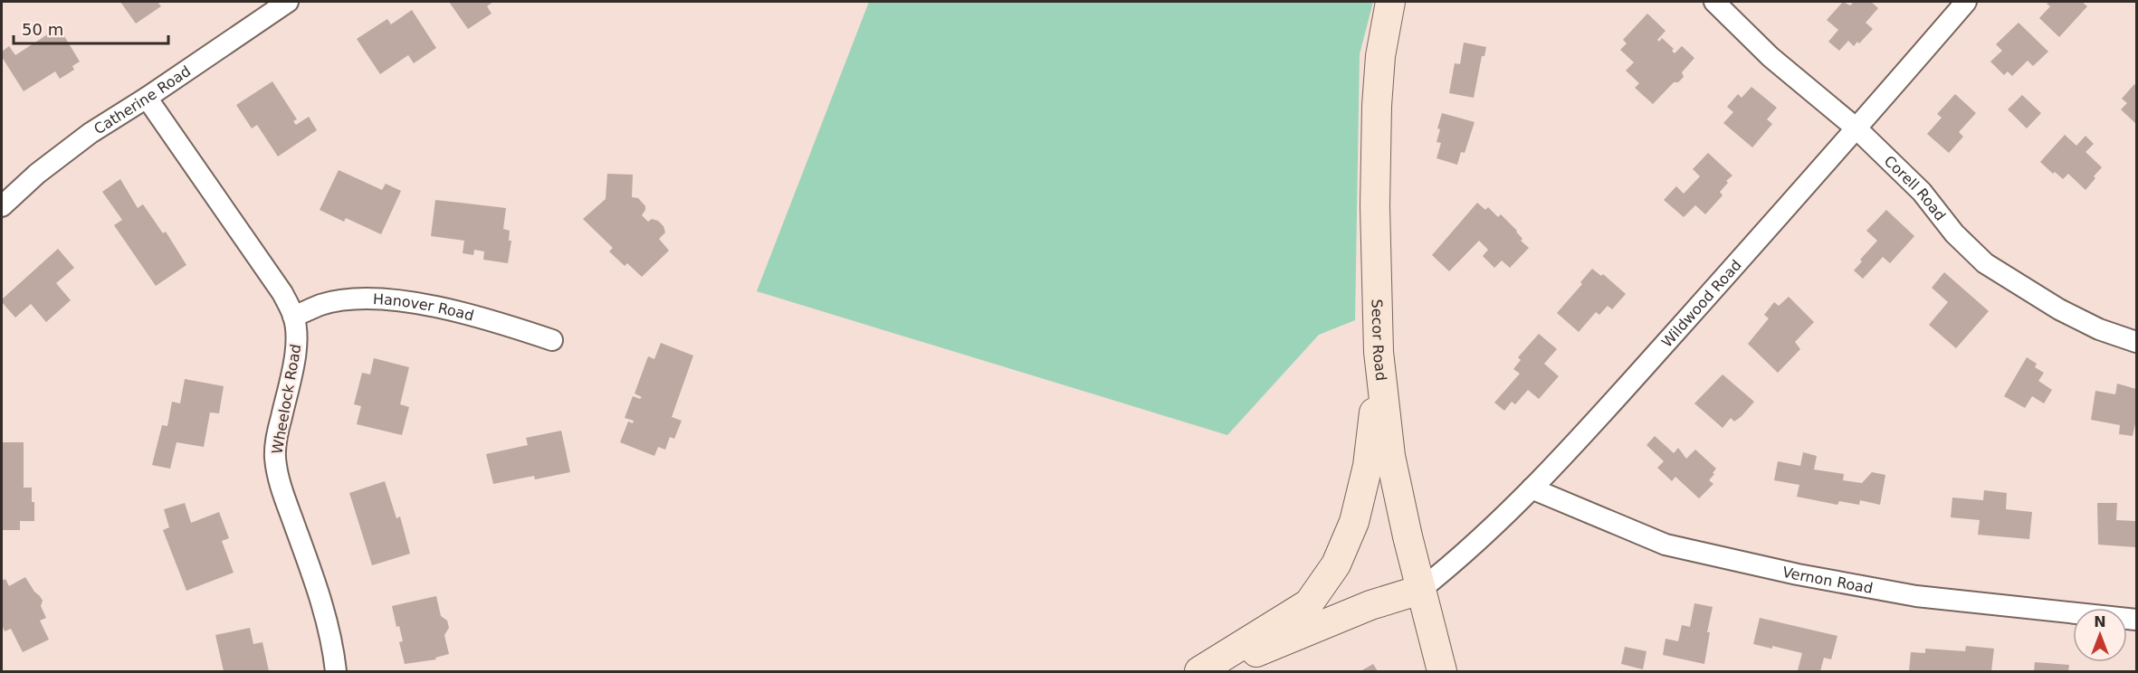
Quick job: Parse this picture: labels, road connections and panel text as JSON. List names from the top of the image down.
{
  "streets": {
    "main road": ["Secor Road"],
    "street": [
      "Catherine Road",
      "Corell Road",
      "Wildwood Road",
      "Hanover Road",
      "Wheelock Road",
      "Vernon Road"
    ]
  },
  "crossings": [
    ["Catherine Road", "Wheelock Road"],
    ["Corell Road", "Wildwood Road"],
    ["Wildwood Road", "Secor Road"],
    ["Wildwood Road", "Vernon Road"],
    ["Hanover Road", "Wheelock Road"]
  ],
  "scale_bar": "50 m",
  "north": "top"
}
